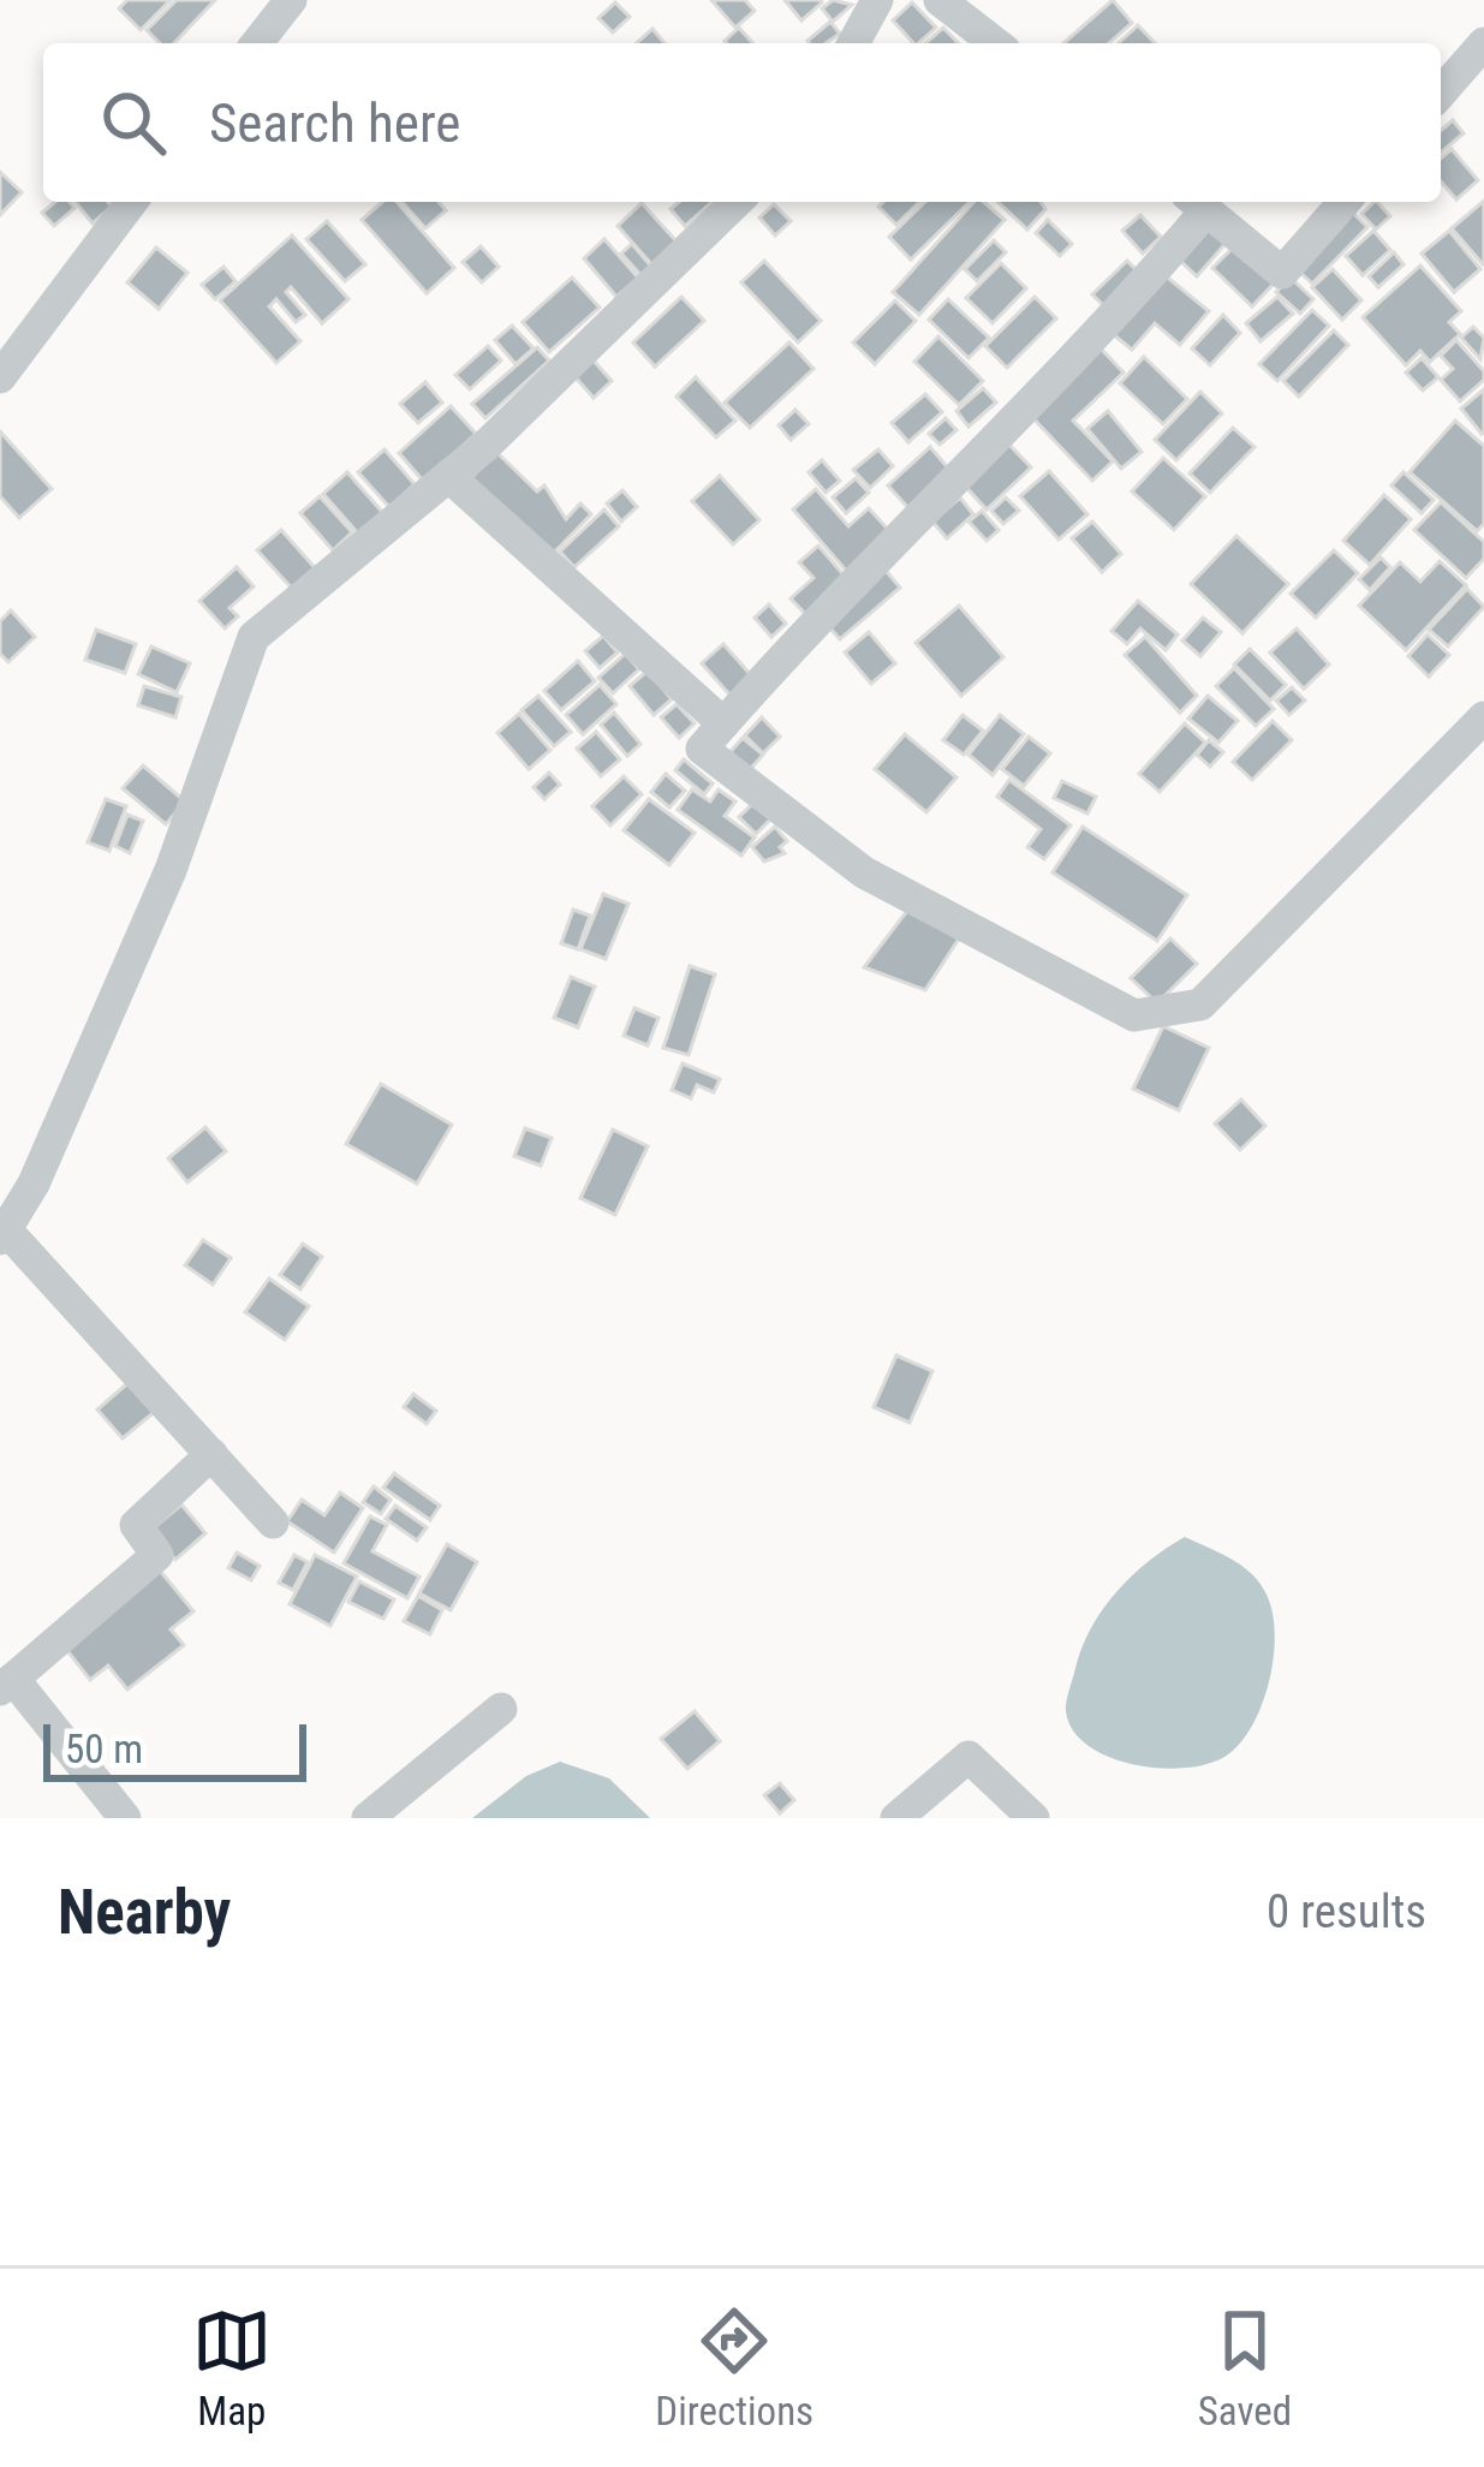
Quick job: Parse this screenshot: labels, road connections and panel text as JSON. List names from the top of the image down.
{
  "scale_bar": "50 m",
  "page": {
    "search": "Search here",
    "scale": "50 m",
    "heading": ["Nearby", "0 results"],
    "nav": ["Map", "Directions", "Saved"]
  }
}
